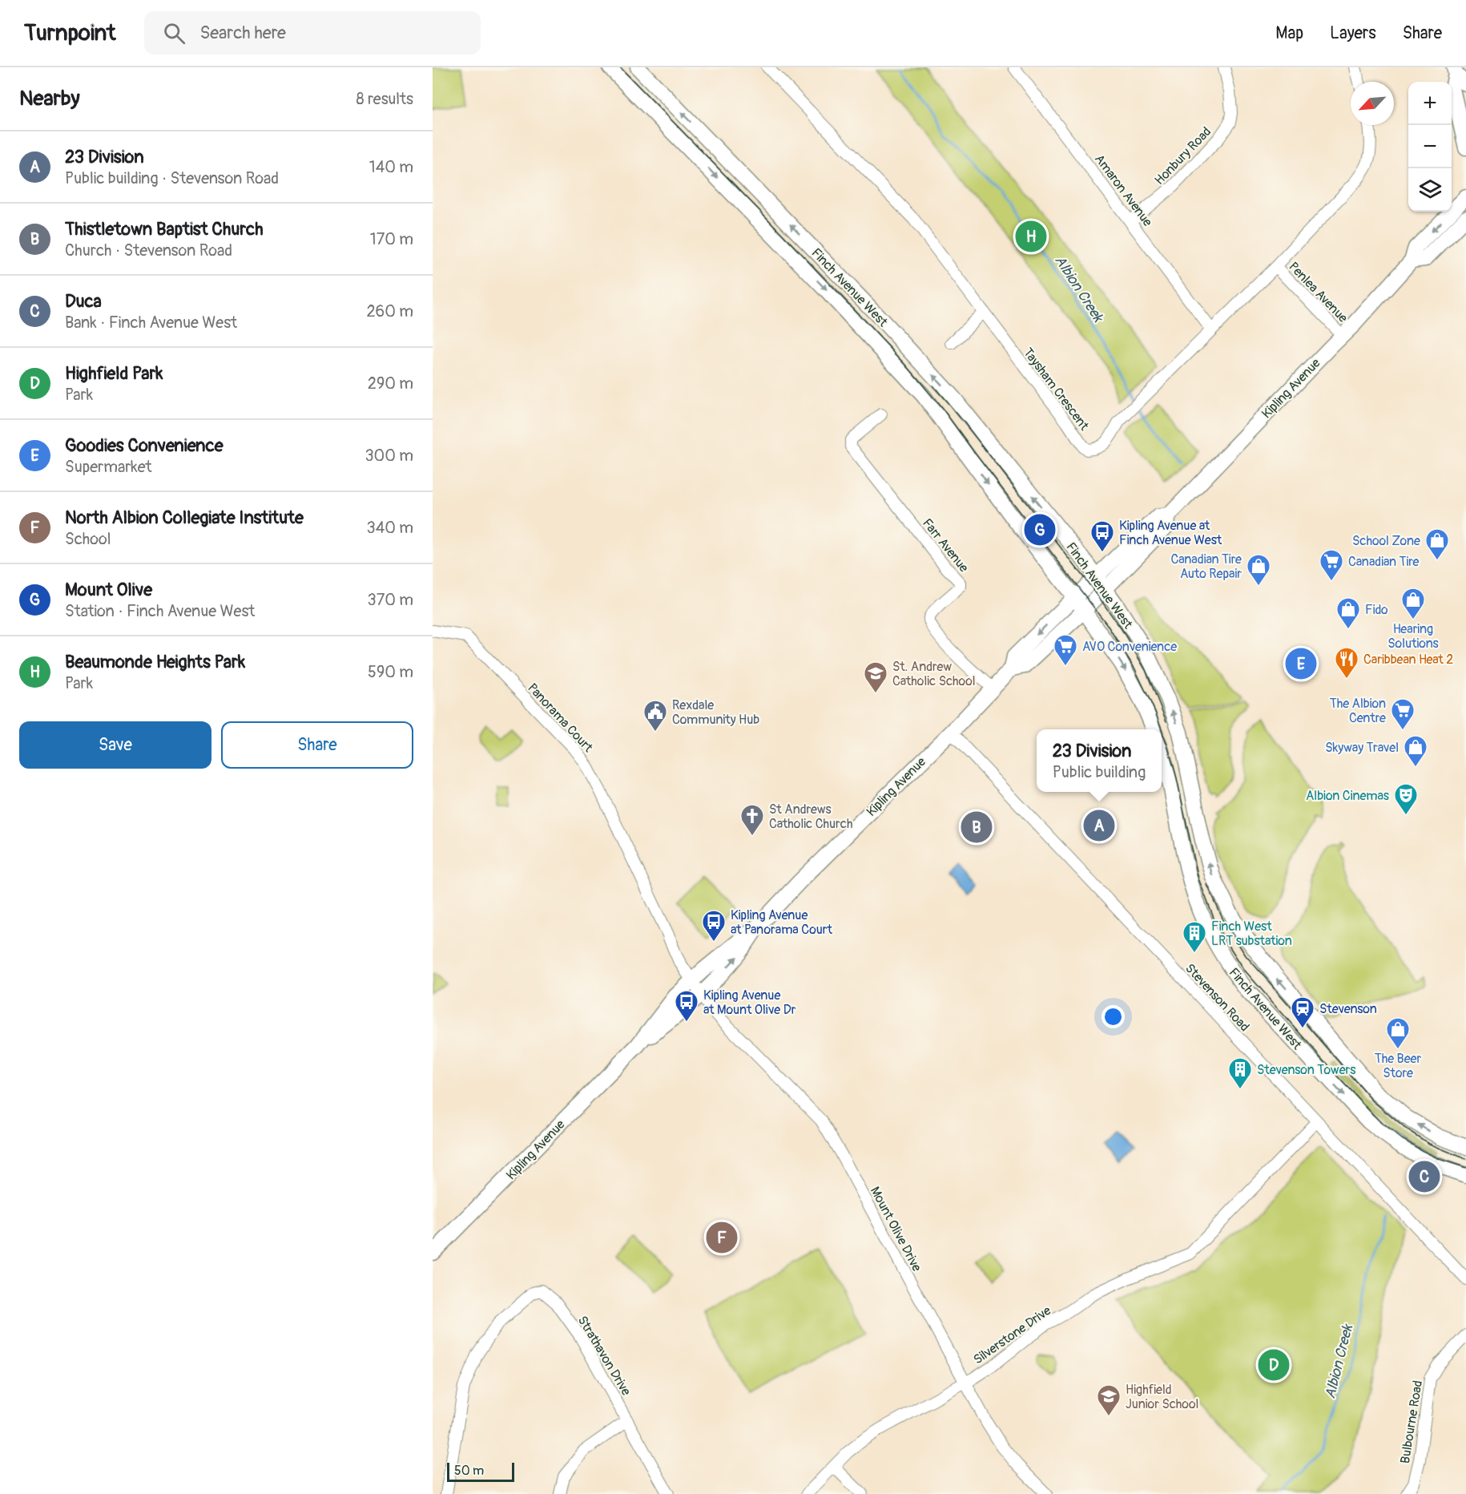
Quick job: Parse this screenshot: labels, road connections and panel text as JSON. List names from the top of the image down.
{
  "streets": {
    "main road": ["Finch Avenue West", "Kipling Avenue"],
    "street": [
      "Honbury Road",
      "Amaron Avenue",
      "Penlea Avenue",
      "Taysham Crescent",
      "Farr Avenue",
      "Panorama Court",
      "Stevenson Road",
      "Mount Olive Drive",
      "Silverstone Drive",
      "Strathavon Drive",
      "Bulbourne Road"
    ]
  },
  "crossings": [
    ["Honbury Road", "Amaron Avenue"],
    ["Amaron Avenue", "Taysham Crescent"],
    ["Finch Avenue West", "Kipling Avenue"],
    ["Penlea Avenue", "Kipling Avenue"],
    ["Penlea Avenue", "Taysham Crescent"],
    ["Kipling Avenue", "Farr Avenue"],
    ["Kipling Avenue", "Panorama Court"],
    ["Kipling Avenue", "Stevenson Road"],
    ["Kipling Avenue", "Mount Olive Drive"],
    ["Stevenson Road", "Silverstone Drive"],
    ["Mount Olive Drive", "Silverstone Drive"]
  ],
  "water": ["Albion Creek"],
  "places": {
    "bus stop": ["Kipling Avenue at Finch Avenue West", "Kipling Avenue at Panorama Court", "Kipling Avenue at Mount Olive Dr"],
    "shop": [
      "School Zone",
      "Canadian Tire Auto Repair",
      "Hearing Solutions",
      "Fido",
      "Skyway Travel",
      "The Beer Store"
    ],
    "supermarket": ["Canadian Tire", "AVO Convenience", "The Albion Centre"],
    "restaurant": ["Caribbean Heat 2"],
    "school or university": ["St. Andrew Catholic School", "Highfield Junior School"],
    "public building": ["Rexdale Community Hub"],
    "theatre": ["Albion Cinemas"],
    "church": ["St Andrews Catholic Church"],
    "building": ["Finch West LRT substation", "Stevenson Towers"],
    "station": ["Stevenson"]
  },
  "scale_bar": "50 m",
  "north": "bottom left",
  "page": {
    "header": "Turnpoint",
    "search": "Search here",
    "nav": ["Map", "Layers", "Share"],
    "heading": ["Nearby", "8 results"],
    "map_buttons": ["+", "−"],
    "list": [
      {
        "mark": "A",
        "name": "23 Division",
        "note": "Public building · Stevenson Road",
        "value": "140 m"
      },
      {
        "mark": "B",
        "name": "Thistletown Baptist Church",
        "note": "Church · Stevenson Road",
        "value": "170 m"
      },
      {
        "mark": "C",
        "name": "Duca",
        "note": "Bank · Finch Avenue West",
        "value": "260 m"
      },
      {
        "mark": "D",
        "name": "Highfield Park",
        "note": "Park",
        "value": "290 m"
      },
      {
        "mark": "E",
        "name": "Goodies Convenience",
        "note": "Supermarket",
        "value": "300 m"
      },
      {
        "mark": "F",
        "name": "North Albion Collegiate Institute",
        "note": "School",
        "value": "340 m"
      },
      {
        "mark": "G",
        "name": "Mount Olive",
        "note": "Station · Finch Avenue West",
        "value": "370 m"
      },
      {
        "mark": "H",
        "name": "Beaumonde Heights Park",
        "note": "Park",
        "value": "590 m"
      }
    ],
    "pins": [
      "H",
      "G",
      "E",
      "A",
      "B",
      "C",
      "F",
      "D"
    ],
    "buttons": ["Save", "Share"],
    "popup": ["23 Division", "Public building"],
    "scale": "50 m"
  }
}
